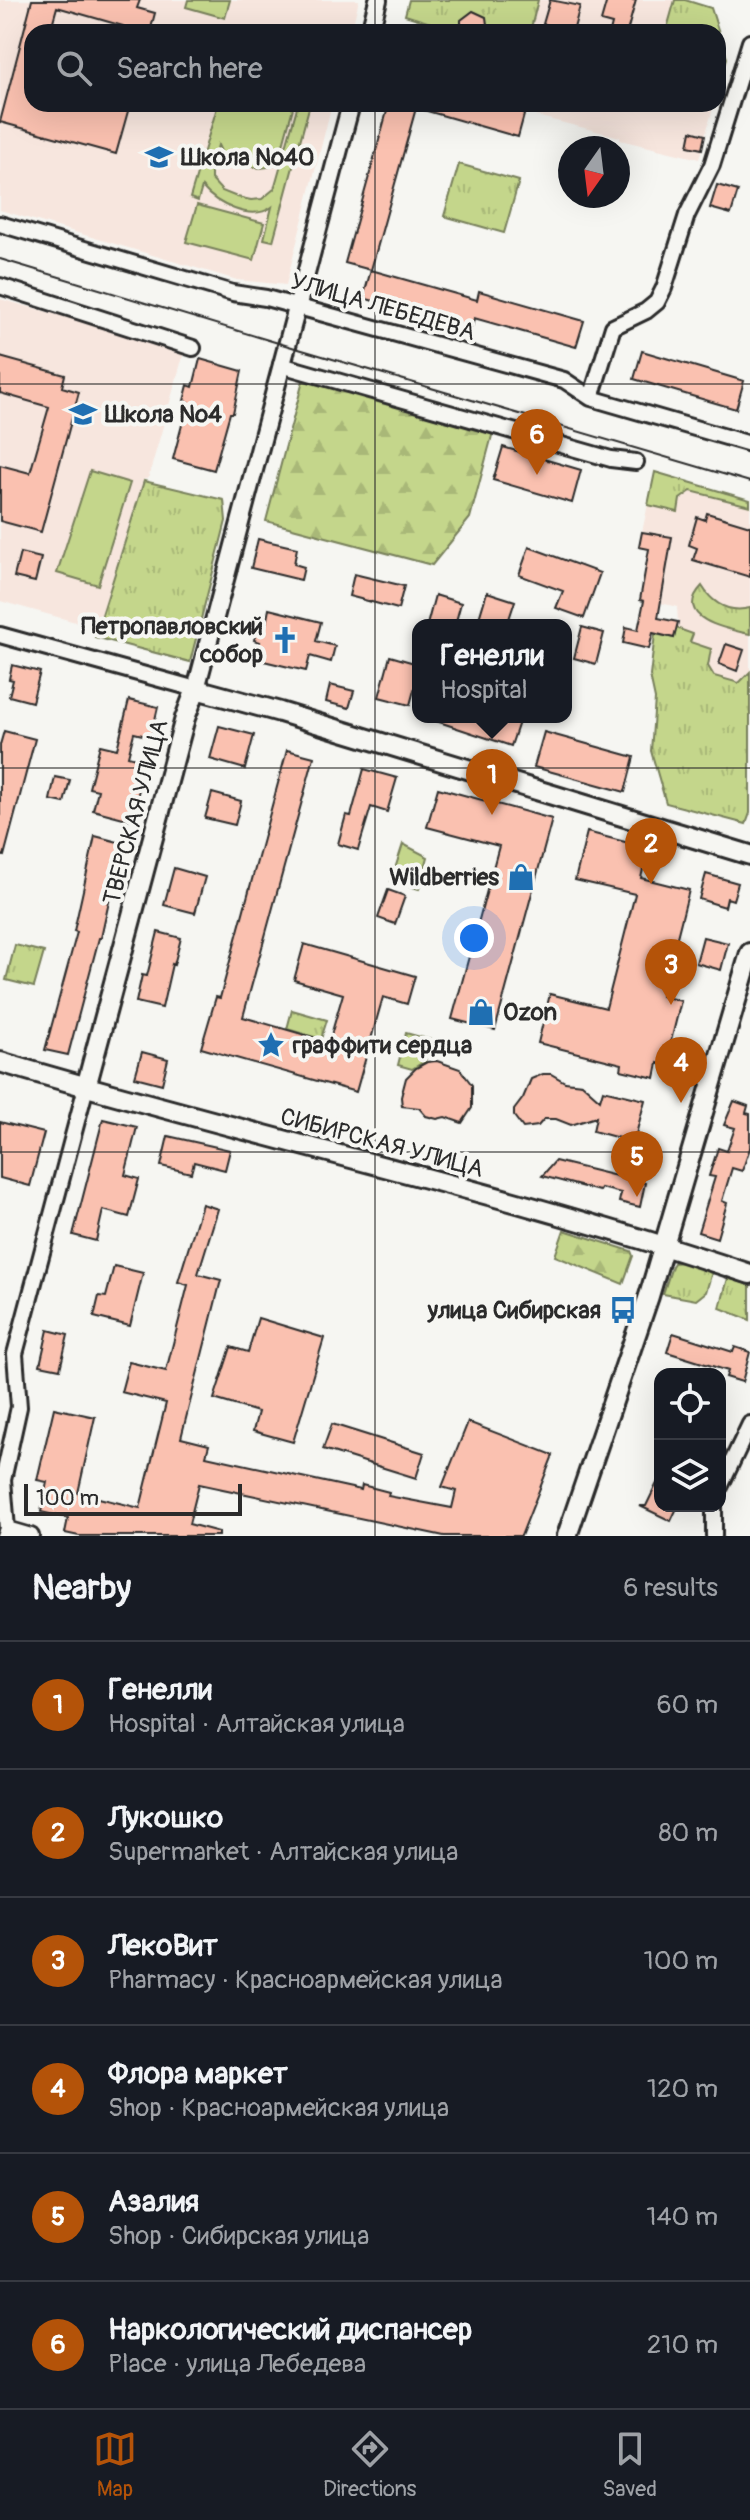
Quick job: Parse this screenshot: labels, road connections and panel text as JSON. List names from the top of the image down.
{
  "streets": {
    "main road": ["ТВЕРСКАЯ УЛИЦА", "СИБИРСКАЯ УЛИЦА"],
    "street": ["УЛИЦА ЛЕБЕДЕВА"]
  },
  "crossings": [
    ["УЛИЦА ЛЕБЕДЕВА", "ТВЕРСКАЯ УЛИЦА"],
    ["ТВЕРСКАЯ УЛИЦА", "СИБИРСКАЯ УЛИЦА"]
  ],
  "places": {
    "school or university": ["Школа №40", "Школа №4"],
    "church": ["Петропавловский собор"],
    "shop": ["Wildberries", "Ozon"],
    "place": ["граффити сердца"],
    "bus stop": ["улица Сибирская"]
  },
  "scale_bar": "100 m",
  "north": "bottom",
  "page": {
    "search": "Search here",
    "pins": [
      "6",
      "1",
      "2",
      "3",
      "4",
      "5"
    ],
    "popup": ["Генелли", "Hospital"],
    "scale": "100 m",
    "heading": ["Nearby", "6 results"],
    "list": [
      {
        "mark": "1",
        "name": "Генелли",
        "note": "Hospital · Алтайская улица",
        "value": "60 m"
      },
      {
        "mark": "2",
        "name": "Лукошко",
        "note": "Supermarket · Алтайская улица",
        "value": "80 m"
      },
      {
        "mark": "3",
        "name": "ЛекоВит",
        "note": "Pharmacy · Красноармейская улица",
        "value": "100 m"
      },
      {
        "mark": "4",
        "name": "Флора маркет",
        "note": "Shop · Красноармейская улица",
        "value": "120 m"
      },
      {
        "mark": "5",
        "name": "Азалия",
        "note": "Shop · Сибирская улица",
        "value": "140 m"
      },
      {
        "mark": "6",
        "name": "Наркологический диспансер",
        "note": "Place · улица Лебедева",
        "value": "210 m"
      }
    ],
    "nav": ["Map", "Directions", "Saved"]
  }
}
